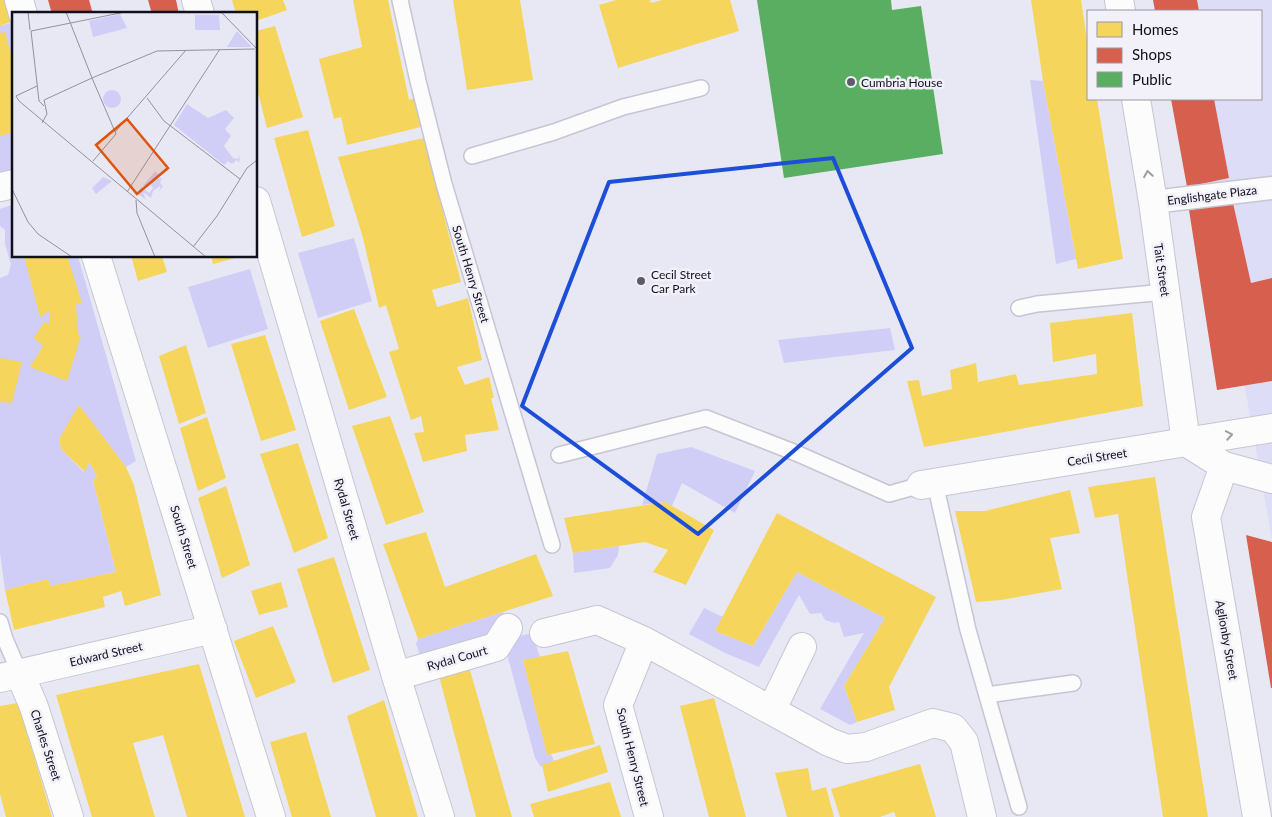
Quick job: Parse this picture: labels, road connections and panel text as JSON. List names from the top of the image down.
{
  "streets": {
    "street": [
      "Englishgate Plaza",
      "Tait Street",
      "South Henry Street",
      "Cecil Street",
      "Rydal Street",
      "South Street",
      "Aglionby Street",
      "Edward Street",
      "Rydal Court",
      "Charles Street"
    ]
  },
  "crossings": [
    ["Englishgate Plaza", "Tait Street"],
    ["Tait Street", "Cecil Street"],
    ["Rydal Street", "Rydal Court"],
    ["South Street", "Edward Street"],
    ["Edward Street", "Charles Street"]
  ],
  "places": ["Cumbria House", "Cecil Street Car Park"],
  "legend": ["Homes", "Shops", "Public"]
}
